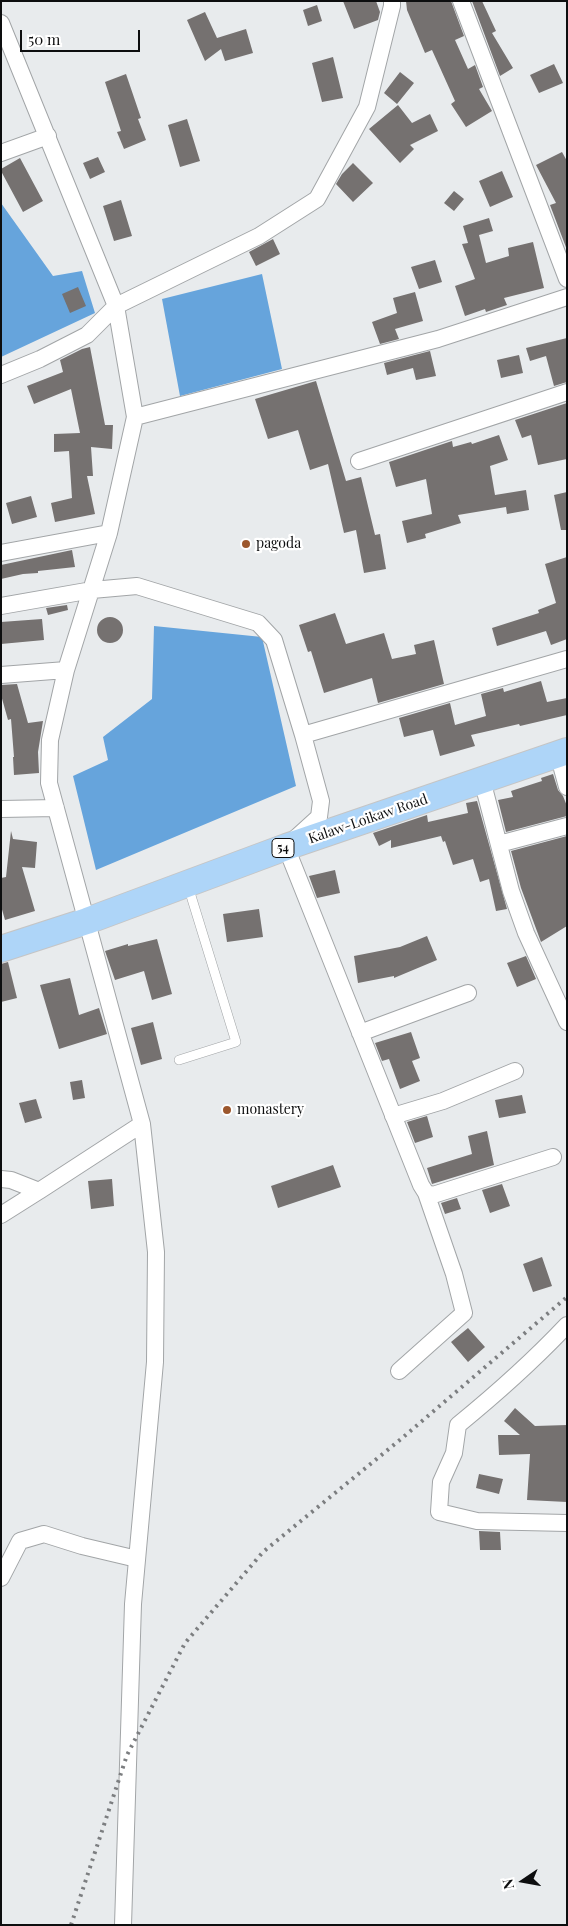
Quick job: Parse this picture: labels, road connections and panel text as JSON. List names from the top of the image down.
{
  "streets": {
    "main road": ["Kalaw-Loikaw Road", "54"]
  },
  "places": ["pagoda", "monastery"],
  "scale_bar": "50 m",
  "north": "left"
}
